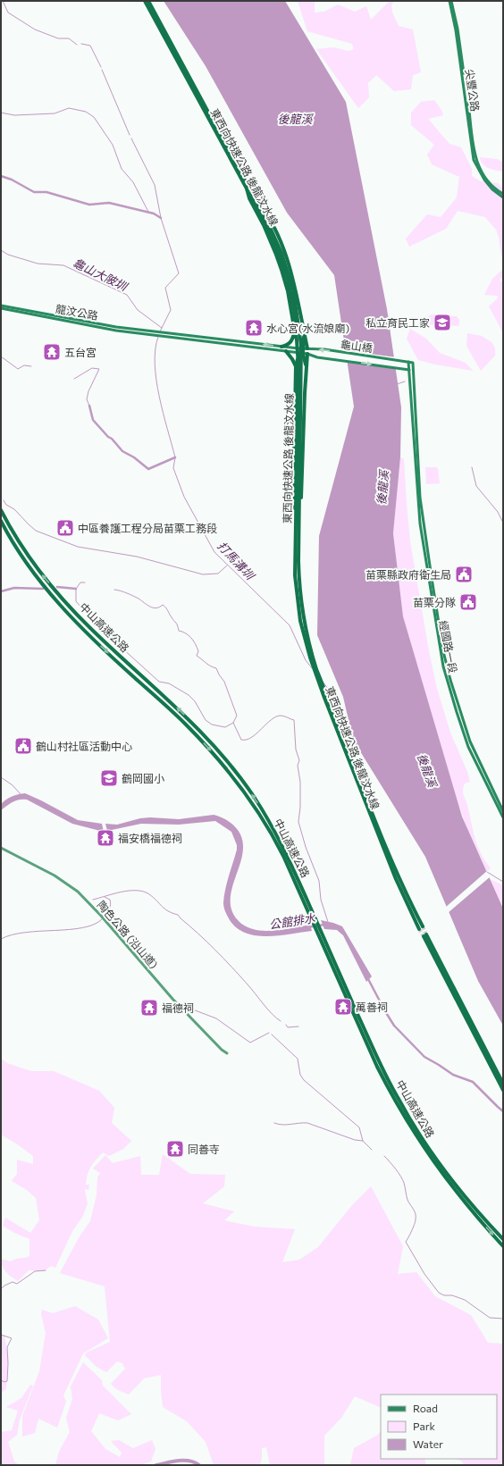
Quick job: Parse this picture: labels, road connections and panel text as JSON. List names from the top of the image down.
{
  "streets": {
    "highway": ["東西向快速公路 後龍汶水線", "中山高速公路"],
    "main road": [
      "尖豐公路",
      "龍汶公路",
      "龜山橋",
      "經國路一段",
      "陶色公路 (沿山道)"
    ]
  },
  "crossings": [
    ["龜山橋", "經國路一段"]
  ],
  "water": [
    "後龍溪",
    "龜山大陂圳",
    "打馬溝圳",
    "公館排水"
  ],
  "places": {
    "school or university": ["私立育民工家", "鶴岡國小"],
    "temple": [
      "水心宮(水流娘廟)",
      "五台宮",
      "福安橋福德祠",
      "萬善祠",
      "福德祠",
      "同善寺"
    ],
    "public building": [
      "中區養護工程分局苗栗工務段",
      "苗栗縣政府衛生局",
      "苗栗分隊",
      "鶴山村社區活動中心"
    ]
  },
  "legend": ["Road", "Park", "Water"]
}
